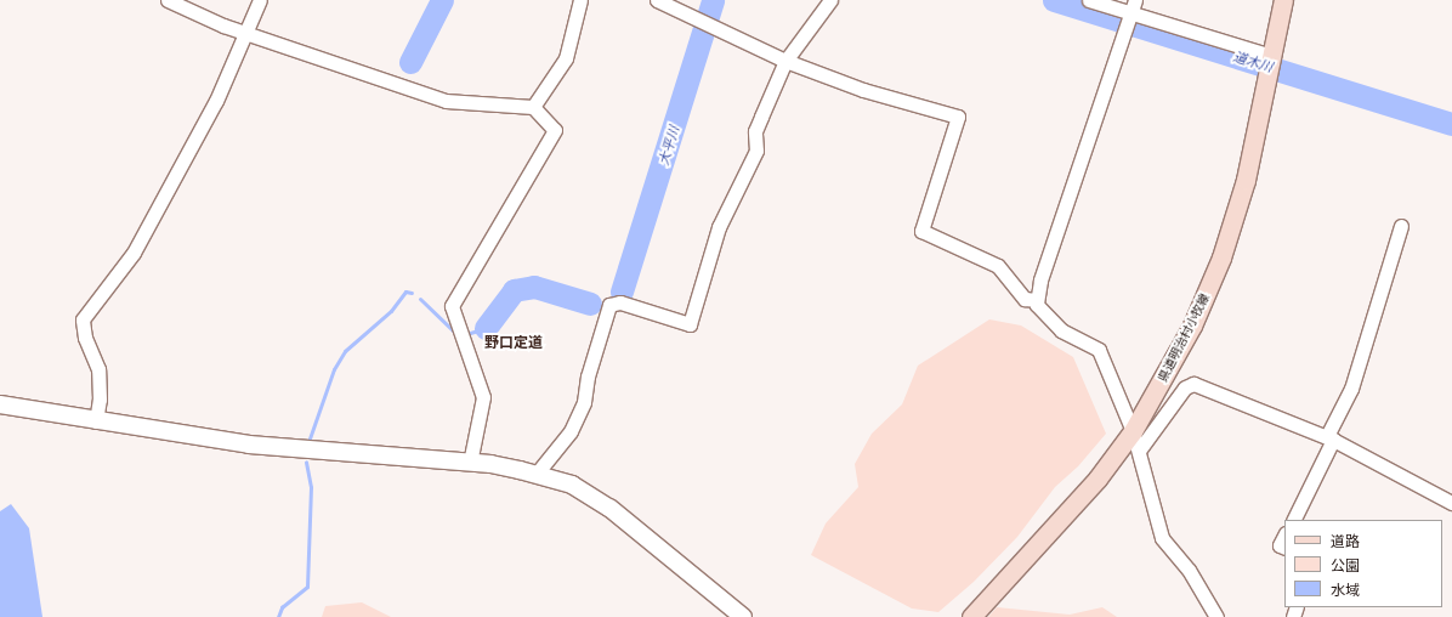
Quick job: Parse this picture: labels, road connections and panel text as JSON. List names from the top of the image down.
{
  "streets": {
    "main road": ["県道明治村小牧線"]
  },
  "districts": ["野口定道"],
  "water": ["道木川", "大平川"],
  "legend": ["道路", "公園", "水域"]
}
